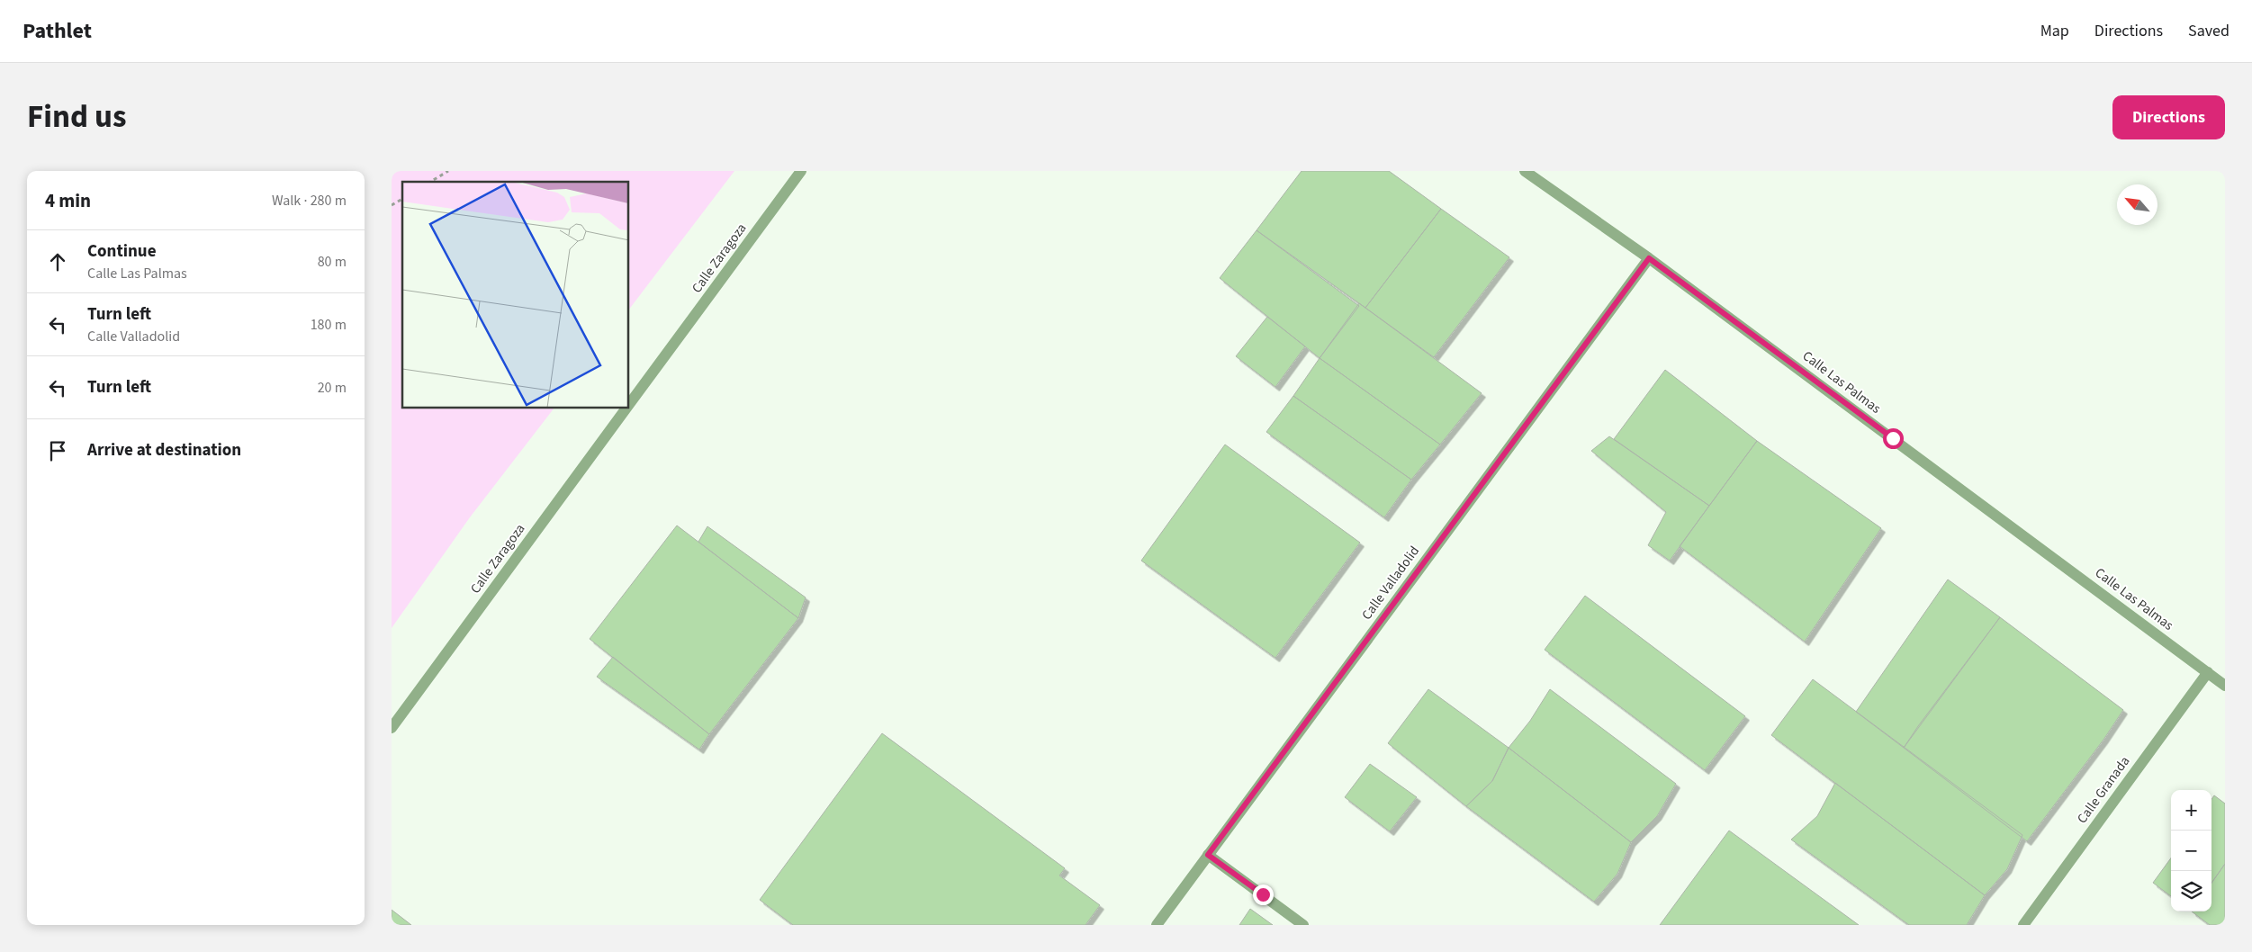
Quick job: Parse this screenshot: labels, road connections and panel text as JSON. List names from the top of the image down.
{
  "streets": {
    "street": [
      "Calle Zaragoza",
      "Calle Las Palmas",
      "Calle Valladolid",
      "Calle Granada"
    ]
  },
  "crossings": [
    ["Calle Las Palmas", "Calle Valladolid"],
    ["Calle Las Palmas", "Calle Granada"]
  ],
  "north": "top left",
  "page": {
    "header": "Pathlet",
    "nav": ["Map", "Directions", "Saved"],
    "title": "Find us",
    "buttons": "Directions",
    "heading": ["4 min", "Walk · 280 m"],
    "list": [
      ["Continue", "Calle Las Palmas", "80 m"],
      ["Turn left", "Calle Valladolid", "180 m"],
      ["Turn left", "20 m"],
      "Arrive at destination"
    ],
    "map_buttons": ["+", "−"]
  }
}
